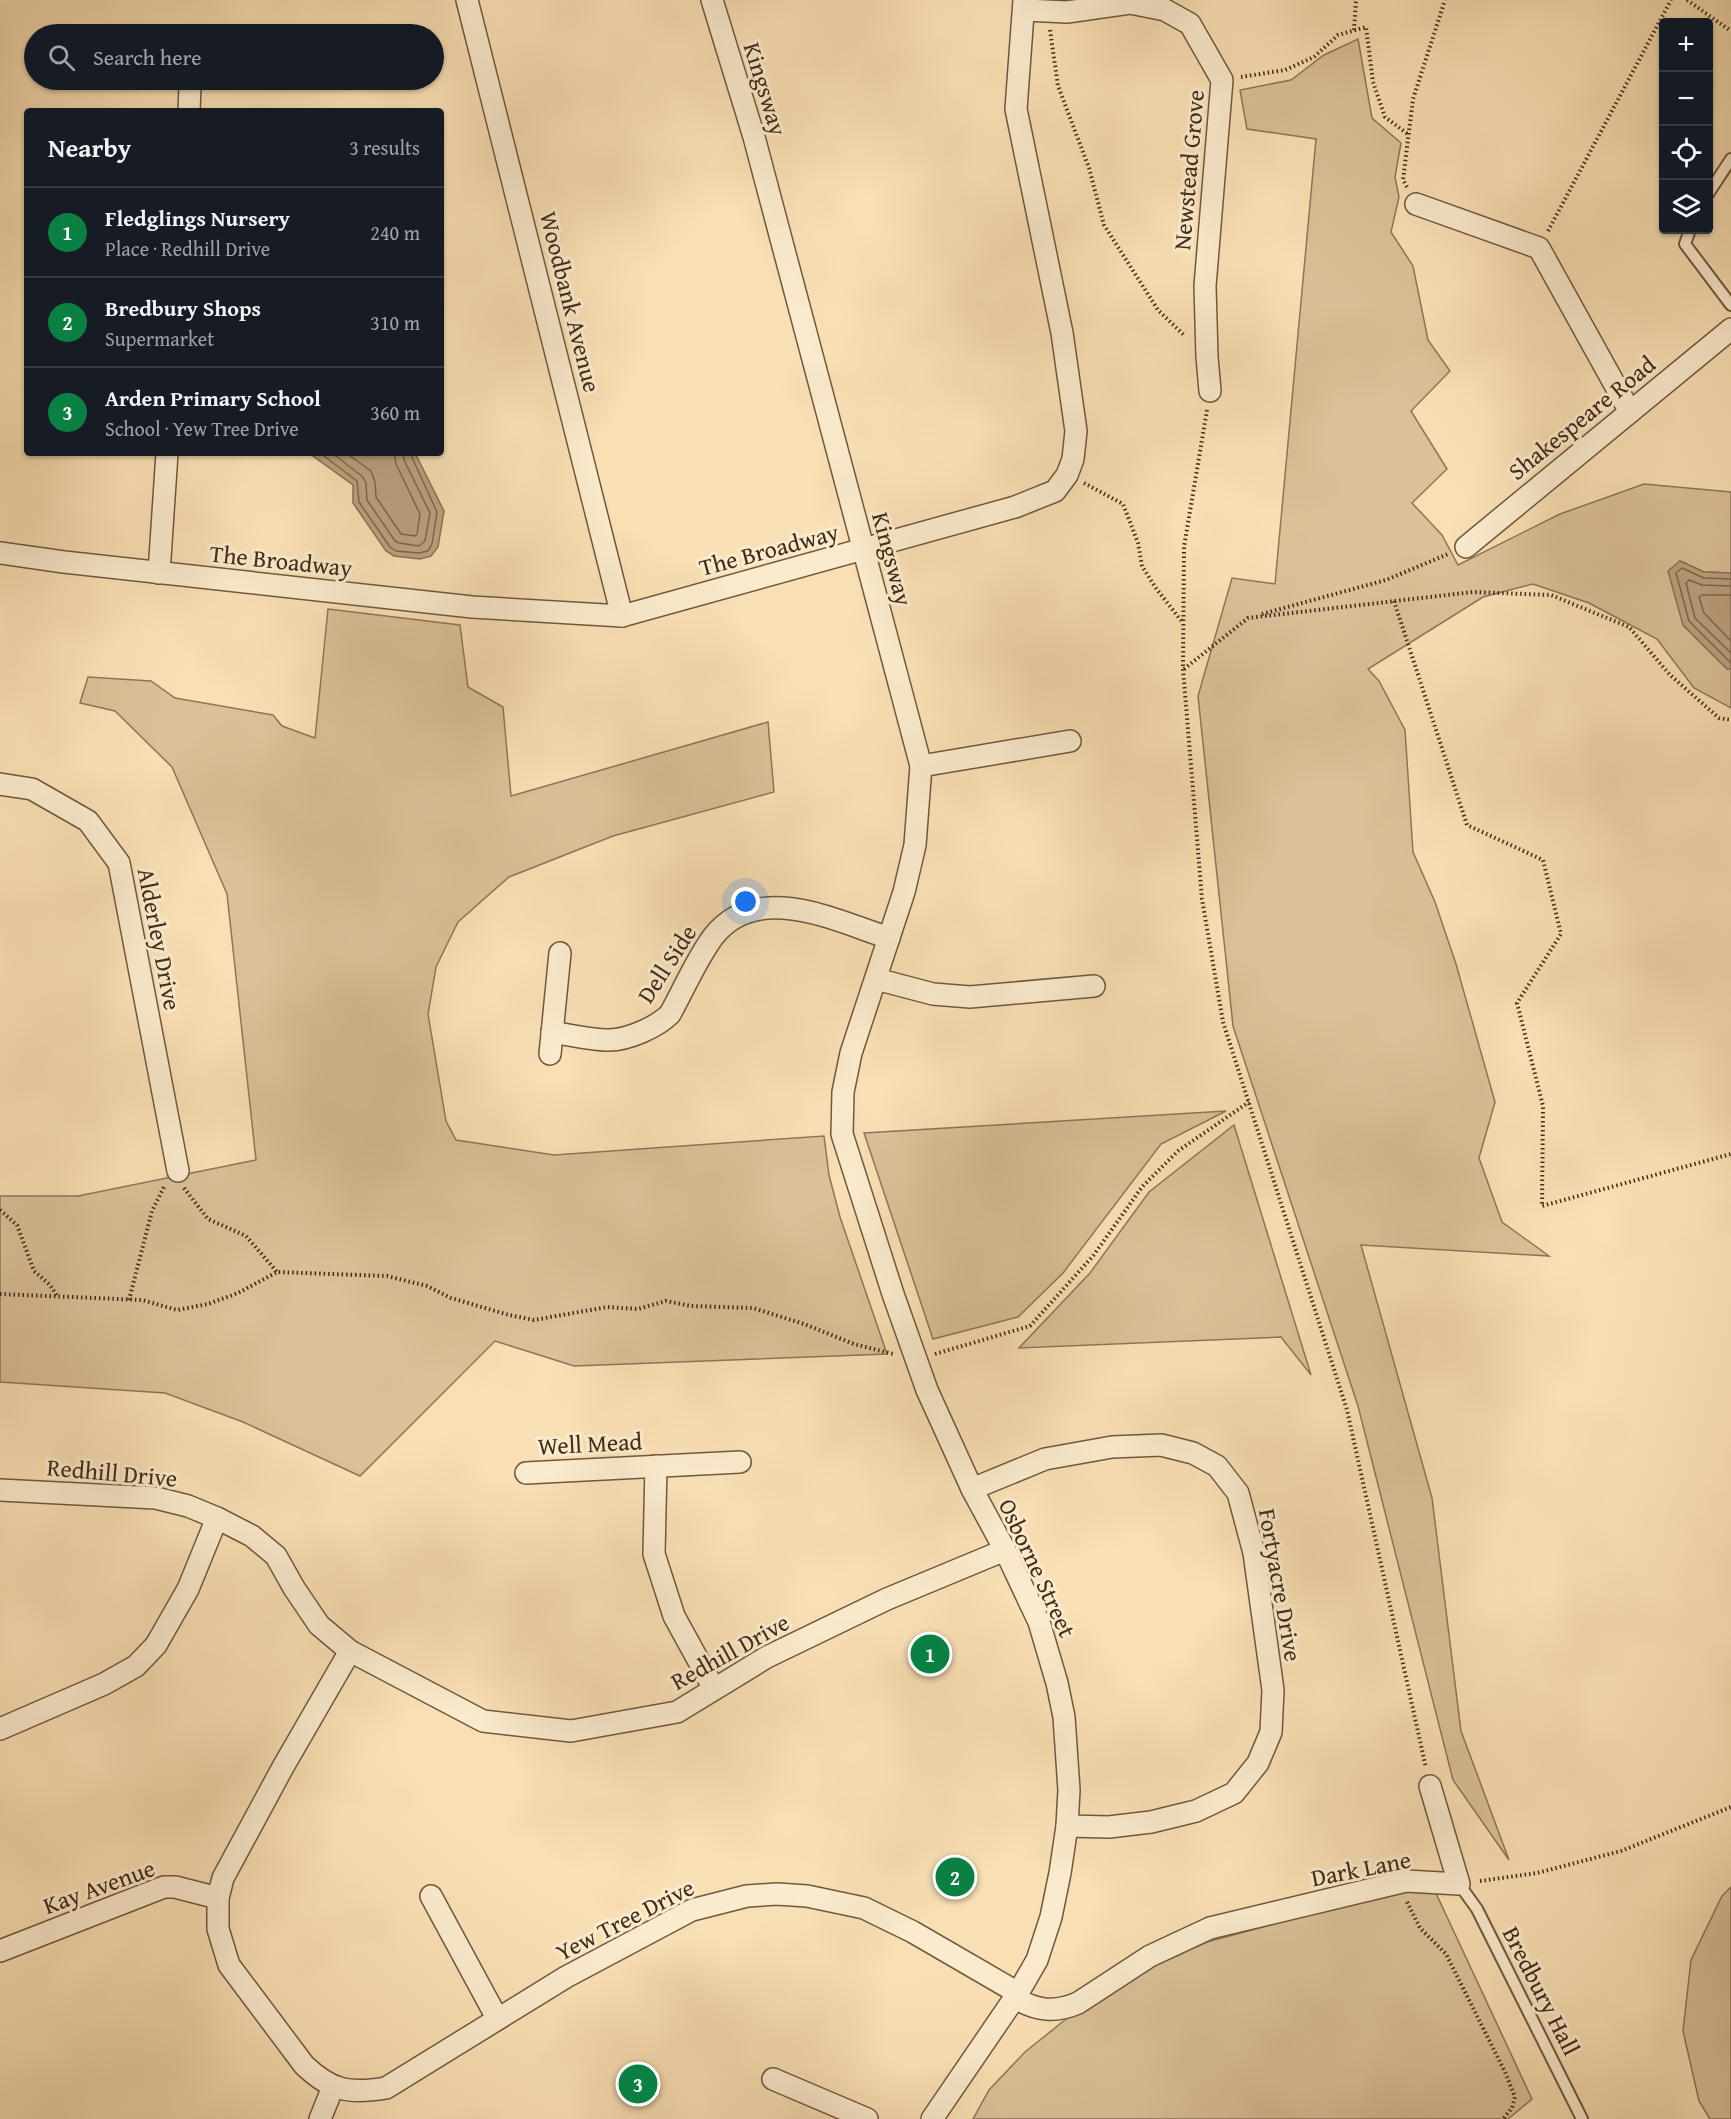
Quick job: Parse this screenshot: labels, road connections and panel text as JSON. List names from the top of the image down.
{
  "streets": {
    "street": [
      "Kingsway",
      "Newstead Grove",
      "Woodbank Avenue",
      "Shakespeare Road",
      "The Broadway",
      "Alderley Drive",
      "Dell Side",
      "Well Mead",
      "Redhill Drive",
      "Osborne Street",
      "Fortyacre Drive",
      "Dark Lane",
      "Kay Avenue",
      "Yew Tree Drive"
    ],
    "lane": ["Bredbury Hall"]
  },
  "crossings": [
    ["Kingsway", "The Broadway"],
    ["Kingsway", "Dell Side"],
    ["Kingsway", "Osborne Street"],
    ["Woodbank Avenue", "The Broadway"],
    ["Well Mead", "Redhill Drive"],
    ["Redhill Drive", "Osborne Street"],
    ["Redhill Drive", "Yew Tree Drive"],
    ["Osborne Street", "Fortyacre Drive"],
    ["Osborne Street", "Dark Lane"],
    ["Osborne Street", "Yew Tree Drive"],
    ["Dark Lane", "Yew Tree Drive"],
    ["Dark Lane", "Bredbury Hall"],
    ["Kay Avenue", "Yew Tree Drive"]
  ],
  "page": {
    "map_buttons": ["+", "−"],
    "search": "Search here",
    "heading": ["Nearby", "3 results"],
    "list": [
      {
        "mark": "1",
        "name": "Fledglings Nursery",
        "note": "Place · Redhill Drive",
        "value": "240 m"
      },
      {
        "mark": "2",
        "name": "Bredbury Shops",
        "note": "Supermarket",
        "value": "310 m"
      },
      {
        "mark": "3",
        "name": "Arden Primary School",
        "note": "School · Yew Tree Drive",
        "value": "360 m"
      }
    ],
    "pins": ["1", "2", "3"]
  }
}
